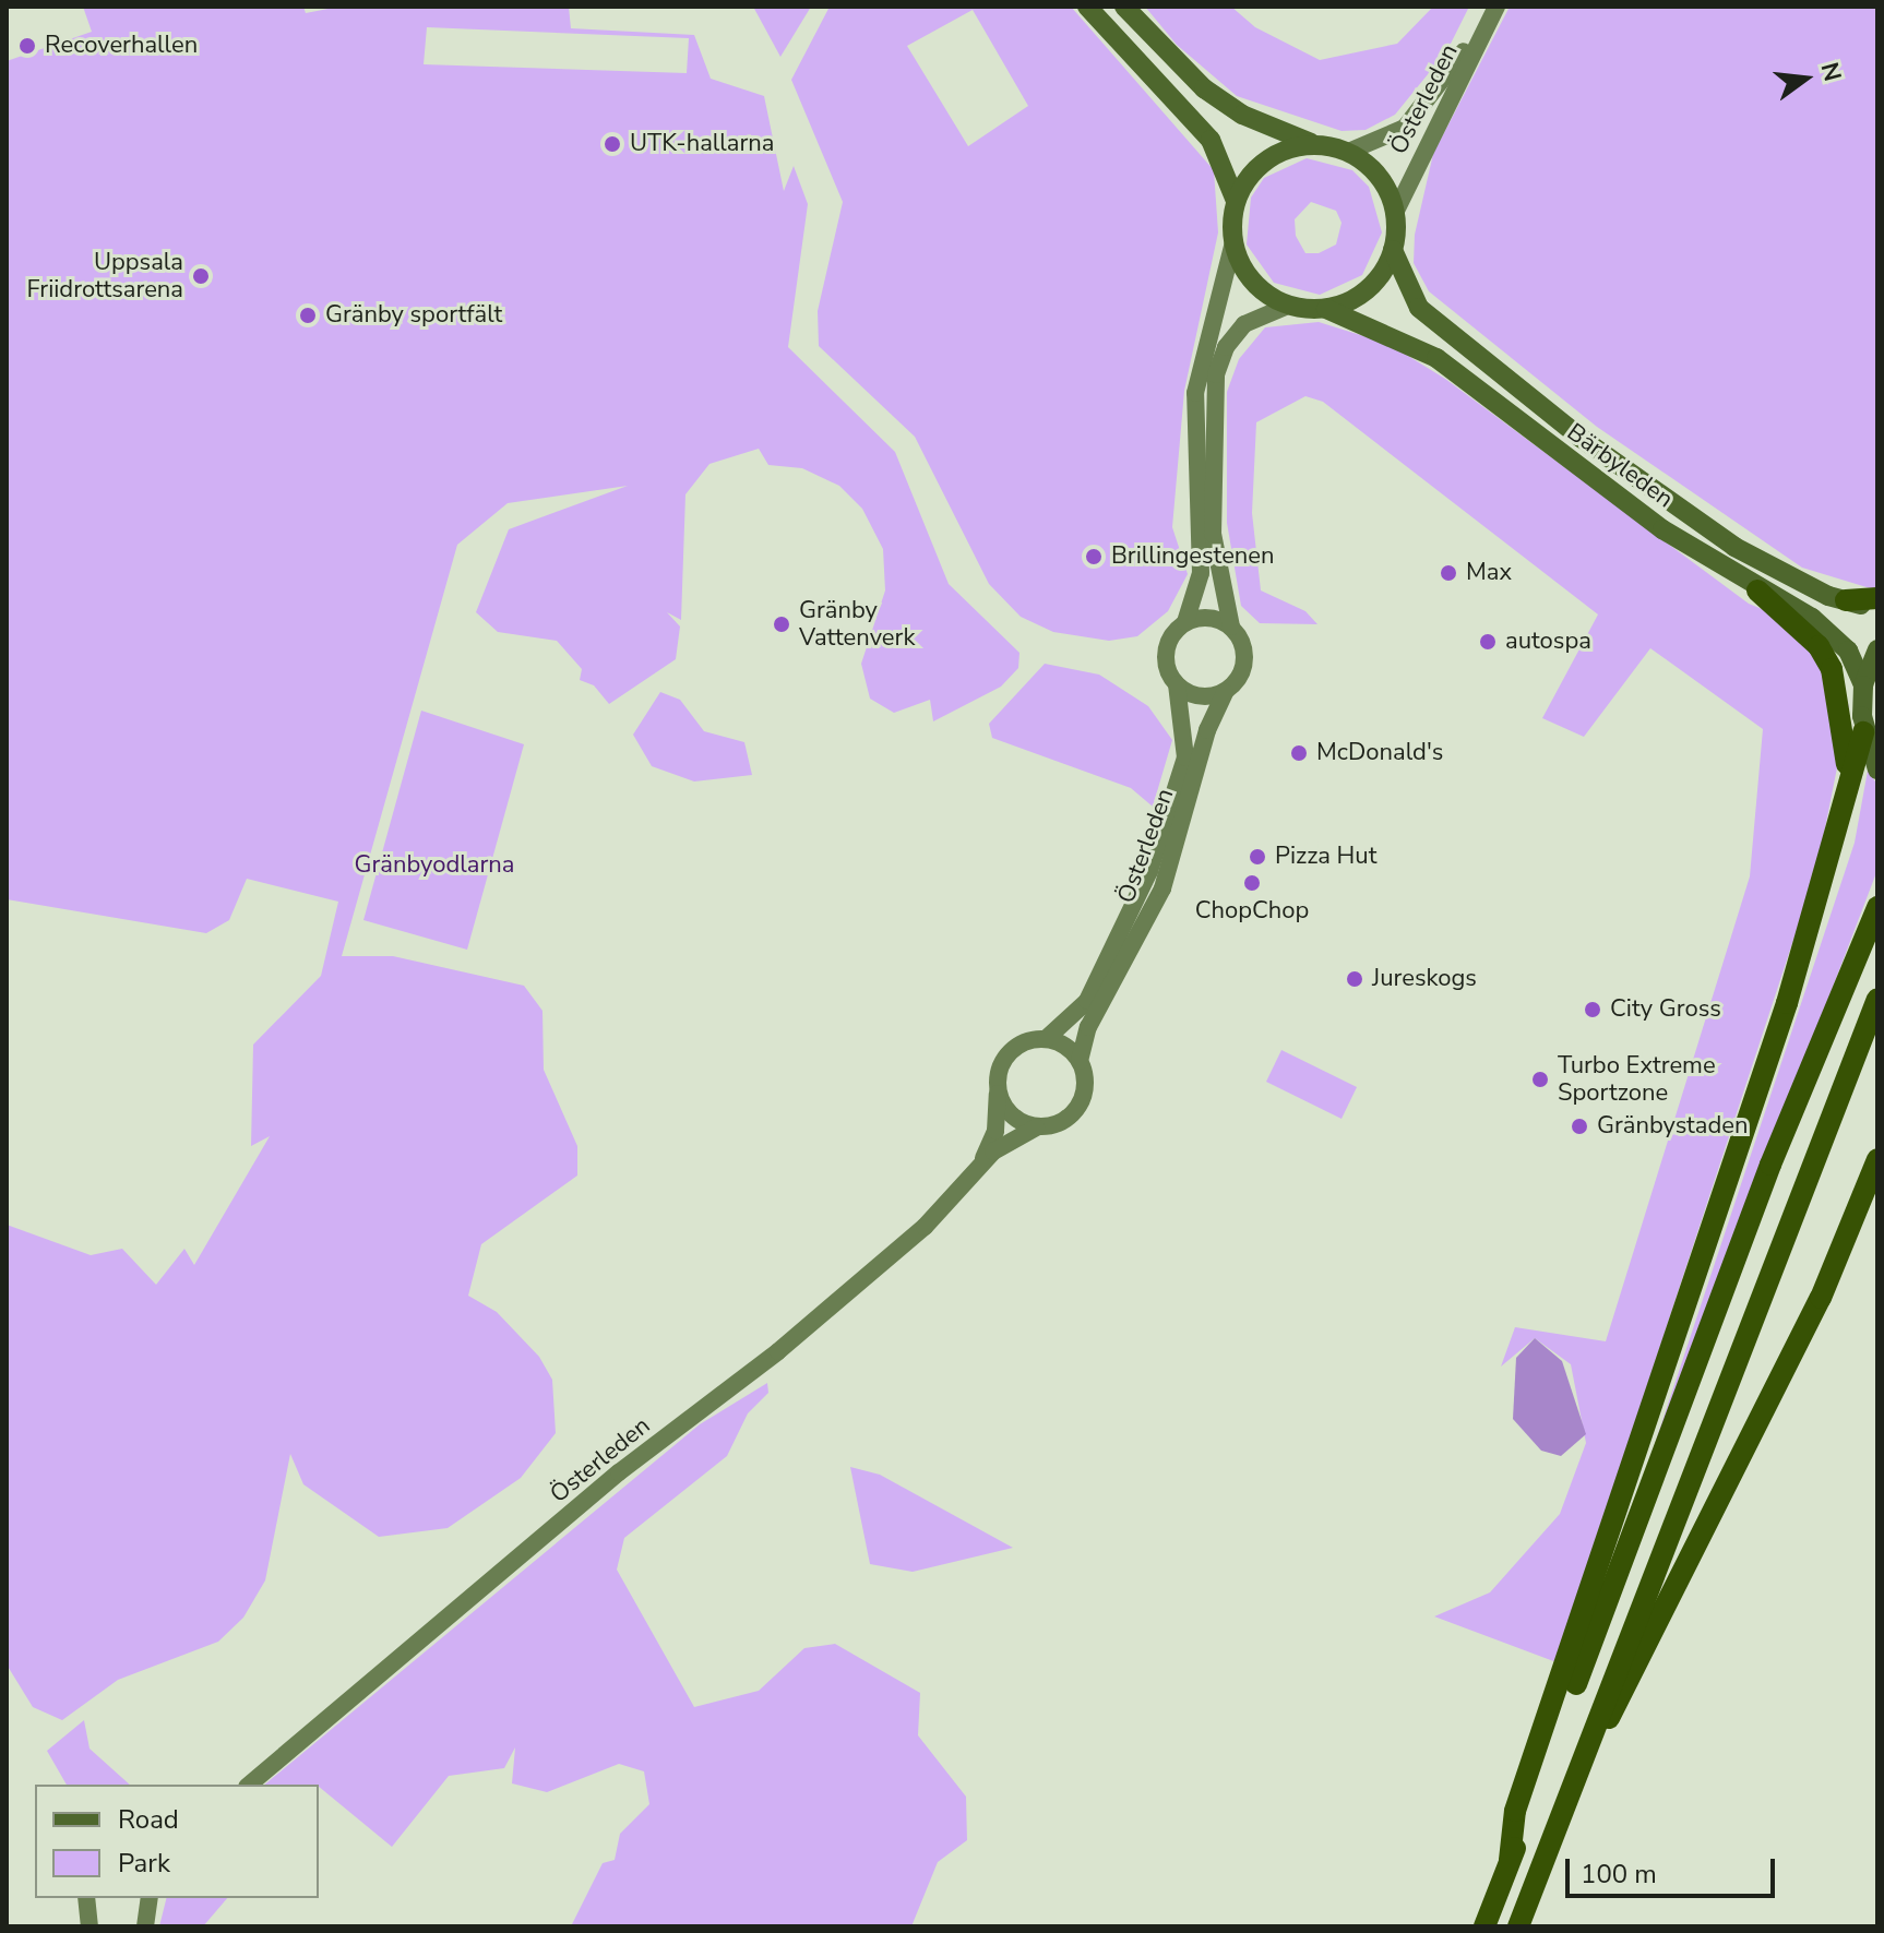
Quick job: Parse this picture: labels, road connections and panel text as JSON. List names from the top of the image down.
{
  "streets": {
    "main road": ["Österleden", "Bärbyleden"]
  },
  "crossings": [
    ["Österleden", "Bärbyleden"]
  ],
  "parks": ["Gränbyodlarna"],
  "places": [
    "Recoverhallen",
    "UTK-hallarna",
    "Uppsala Friidrottsarena",
    "Gränby sportfält",
    "Brillingestenen",
    "Max",
    "Gränby Vattenverk",
    "autospa",
    "McDonald's",
    "Pizza Hut",
    "ChopChop",
    "Jureskogs",
    "City Gross",
    "Turbo Extreme Sportzone",
    "Gränbystaden"
  ],
  "legend": ["Road", "Park"],
  "scale_bar": "100 m",
  "north": "right"
}
